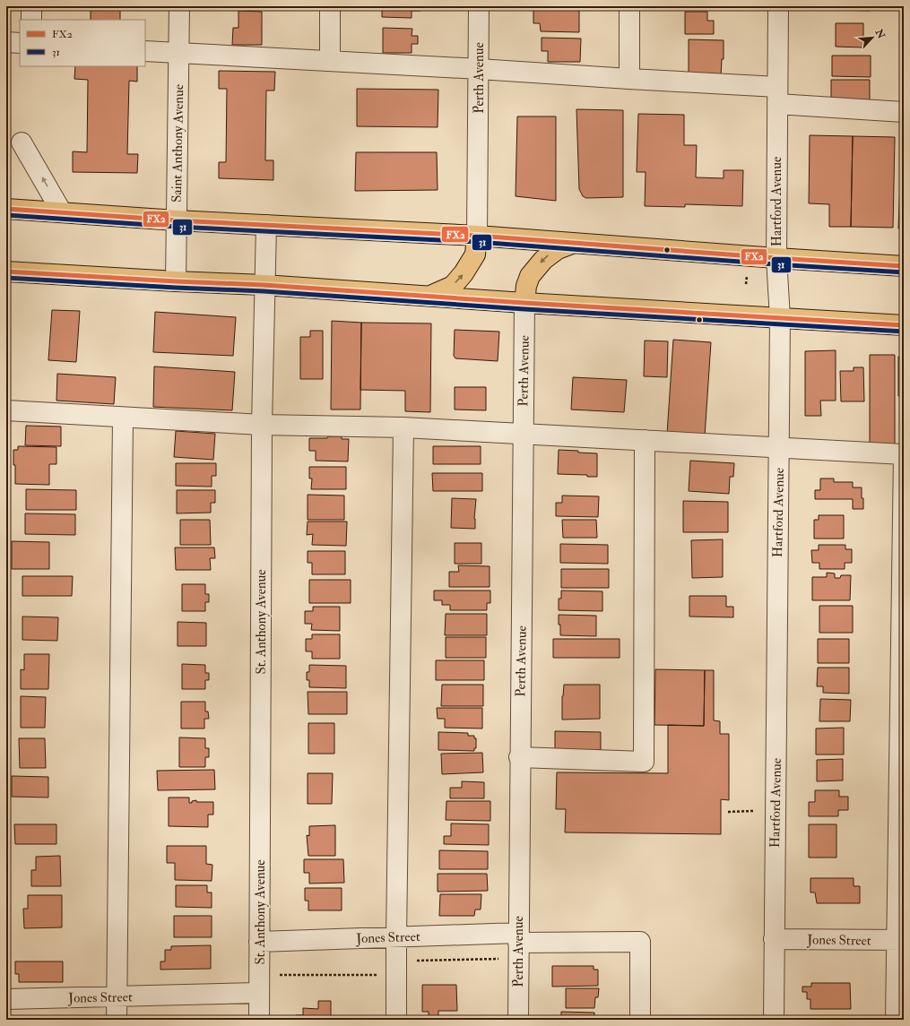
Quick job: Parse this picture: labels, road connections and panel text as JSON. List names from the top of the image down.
{
  "streets": {
    "street": [
      "Perth Avenue",
      "Saint Anthony Avenue",
      "Hartford Avenue",
      "St. Anthony Avenue",
      "Jones Street"
    ]
  },
  "crossings": [
    ["Perth Avenue", "Jones Street"],
    ["Hartford Avenue", "Jones Street"],
    ["St. Anthony Avenue", "Jones Street"]
  ],
  "lines": ["transit line FX2", "transit line 31"],
  "legend": ["FX2", "31"],
  "north": "top right"
}
